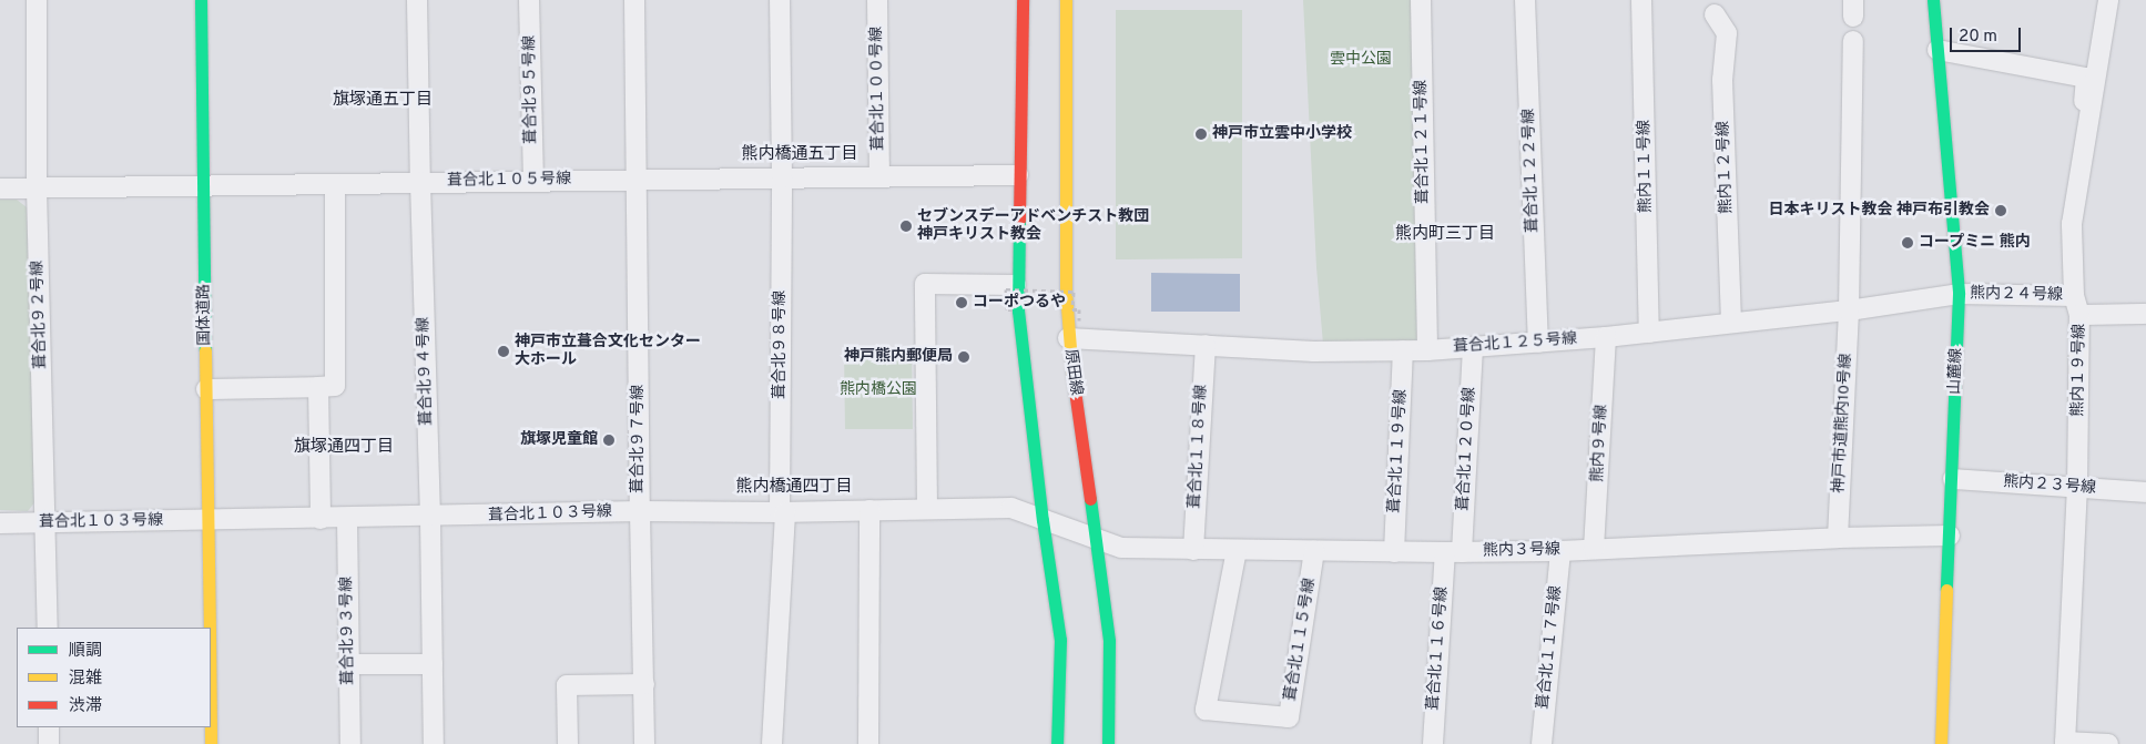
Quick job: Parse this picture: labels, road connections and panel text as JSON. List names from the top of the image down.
{
  "streets": {
    "main road": ["国体道路", "山麓線", "原田線"],
    "street": [
      "葺合北１００号線",
      "葺合北９５号線",
      "葺合北１２１号線",
      "熊内１１号線",
      "熊内１２号線",
      "葺合北１２２号線",
      "葺合北１０５号線",
      "熊内２４号線",
      "葺合北９２号線",
      "葺合北１２５号線",
      "葺合北９８号線",
      "熊内１９号線",
      "葺合北９４号線",
      "神戸市道熊内10号線",
      "葺合北９７号線",
      "熊内９号線",
      "葺合北１１８号線",
      "葺合北１２０号線",
      "葺合北１１９号線",
      "熊内２３号線",
      "葺合北１０３号線",
      "熊内３号線",
      "葺合北９３号線",
      "葺合北１１５号線",
      "葺合北１１７号線",
      "葺合北１１６号線"
    ]
  },
  "crossings": [
    ["葺合北１００号線", "葺合北１０５号線"],
    ["葺合北９５号線", "葺合北１０５号線"],
    ["葺合北１２１号線", "葺合北１２５号線"],
    ["熊内１１号線", "葺合北１２５号線"],
    ["熊内１２号線", "葺合北１２５号線"],
    ["葺合北１２２号線", "葺合北１２５号線"],
    ["葺合北１０５号線", "葺合北９２号線"],
    ["葺合北１０５号線", "国体道路"],
    ["葺合北１０５号線", "葺合北９８号線"],
    ["葺合北１０５号線", "葺合北９４号線"],
    ["葺合北１０５号線", "葺合北９７号線"],
    ["熊内２４号線", "葺合北１２５号線"],
    ["熊内２４号線", "熊内１９号線"],
    ["熊内２４号線", "山麓線"],
    ["葺合北９２号線", "葺合北１０３号線"],
    ["国体道路", "葺合北１０３号線"],
    ["葺合北１２５号線", "山麓線"],
    ["葺合北１２５号線", "原田線"],
    ["葺合北１２５号線", "神戸市道熊内10号線"],
    ["葺合北１２５号線", "熊内９号線"],
    ["葺合北１２５号線", "葺合北１１８号線"],
    ["葺合北１２５号線", "葺合北１２０号線"],
    ["葺合北１２５号線", "葺合北１１９号線"],
    ["葺合北９８号線", "葺合北１０３号線"],
    ["熊内１９号線", "熊内２３号線"],
    ["葺合北９４号線", "葺合北１０３号線"],
    ["山麓線", "熊内２３号線"],
    ["山麓線", "熊内３号線"],
    ["原田線", "葺合北１０３号線"],
    ["原田線", "熊内３号線"],
    ["神戸市道熊内10号線", "熊内３号線"],
    ["葺合北９７号線", "葺合北１０３号線"],
    ["熊内９号線", "熊内３号線"],
    ["葺合北１１８号線", "熊内３号線"],
    ["葺合北１２０号線", "熊内３号線"],
    ["葺合北１２０号線", "葺合北１１６号線"],
    ["葺合北１１９号線", "熊内３号線"],
    ["葺合北１０３号線", "熊内３号線"],
    ["葺合北１０３号線", "葺合北９３号線"],
    ["熊内３号線", "葺合北１１５号線"],
    ["熊内３号線", "葺合北１１７号線"],
    ["熊内３号線", "葺合北１１６号線"]
  ],
  "districts": [
    "旗塚通五丁目",
    "熊内橋通五丁目",
    "熊内町三丁目",
    "旗塚通四丁目",
    "熊内橋通四丁目"
  ],
  "parks": ["雲中公園", "熊内橋公園"],
  "places": [
    "神戸市立雲中小学校",
    "日本キリスト教会 神戸布引教会",
    "セブンスデーアドベンチスト教団 神戸キリスト教会",
    "コープミニ 熊内",
    "コーポつるや",
    "神戸市立葺合文化センター 大ホール",
    "神戸熊内郵便局",
    "旗塚児童館"
  ],
  "legend": ["順調", "混雑", "渋滞"],
  "scale_bar": "20 m"
}
